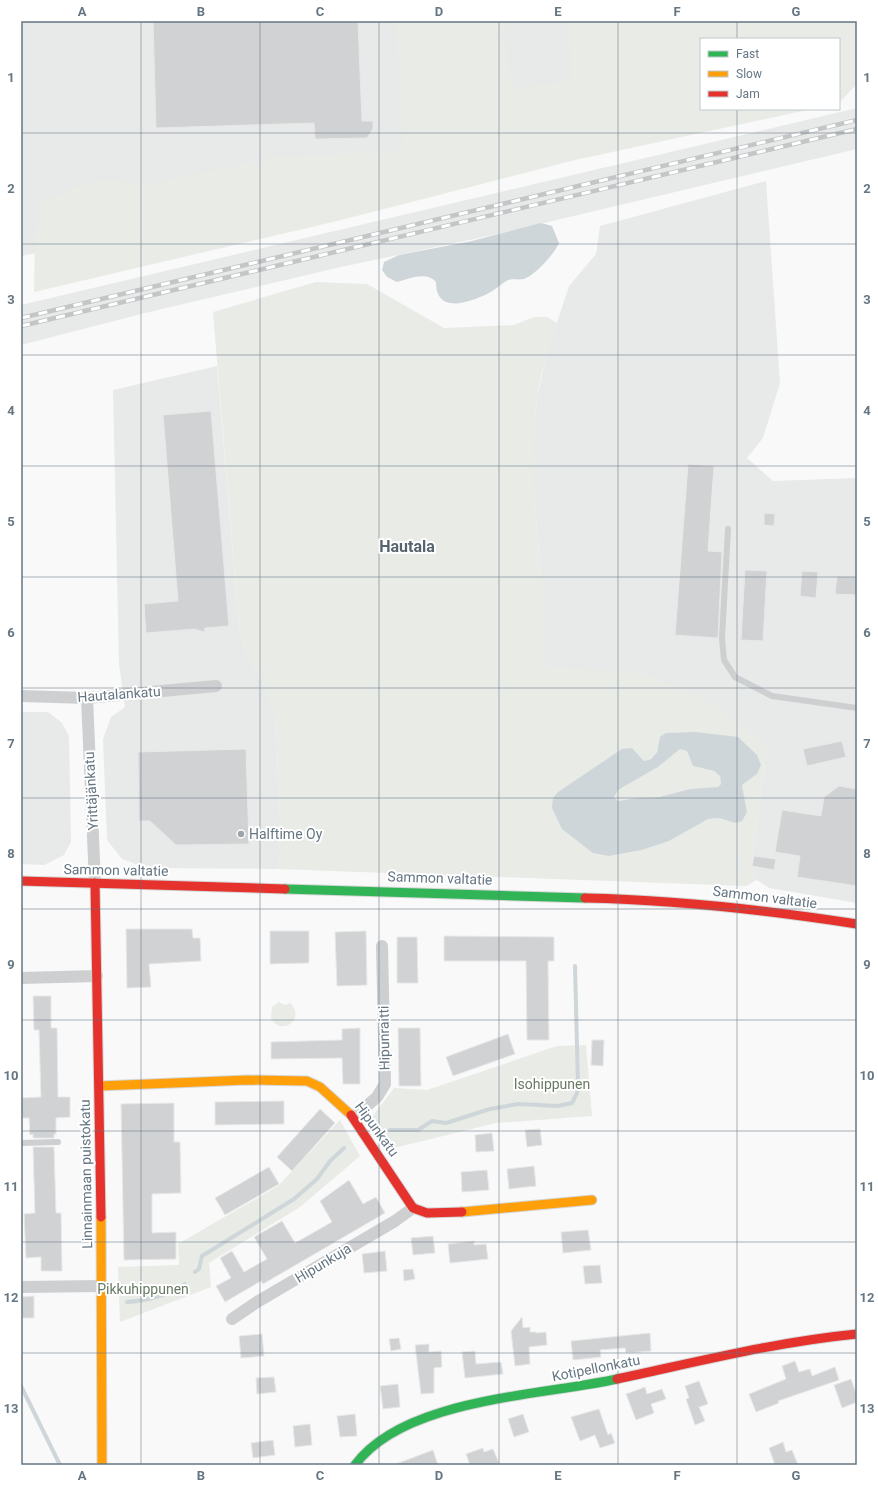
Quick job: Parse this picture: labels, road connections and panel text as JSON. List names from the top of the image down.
{
  "streets": {
    "street": [
      "Hautalankatu",
      "Yrittäjänkatu",
      "Sammon valtatie",
      "Hipunraitti",
      "Hipunkatu",
      "Linnainmaan puistokatu",
      "Hipunkuja",
      "Kotipellonkatu"
    ]
  },
  "crossings": [
    ["Hautalankatu", "Yrittäjänkatu"],
    ["Yrittäjänkatu", "Sammon valtatie"],
    ["Yrittäjänkatu", "Linnainmaan puistokatu"],
    ["Sammon valtatie", "Linnainmaan puistokatu"],
    ["Hipunraitti", "Hipunkatu"],
    ["Hipunkatu", "Linnainmaan puistokatu"],
    ["Hipunkatu", "Hipunkuja"]
  ],
  "districts": ["Hautala"],
  "parks": ["Isohippunen", "Pikkuhippunen"],
  "places": ["Halftime Oy"],
  "legend": ["Fast", "Slow", "Jam"],
  "grid": {
    "columns": [
      "A",
      "B",
      "C",
      "D",
      "E",
      "F",
      "G"
    ],
    "rows": [
      "1",
      "2",
      "3",
      "4",
      "5",
      "6",
      "7",
      "8",
      "9",
      "10",
      "11",
      "12",
      "13"
    ]
  }
}
